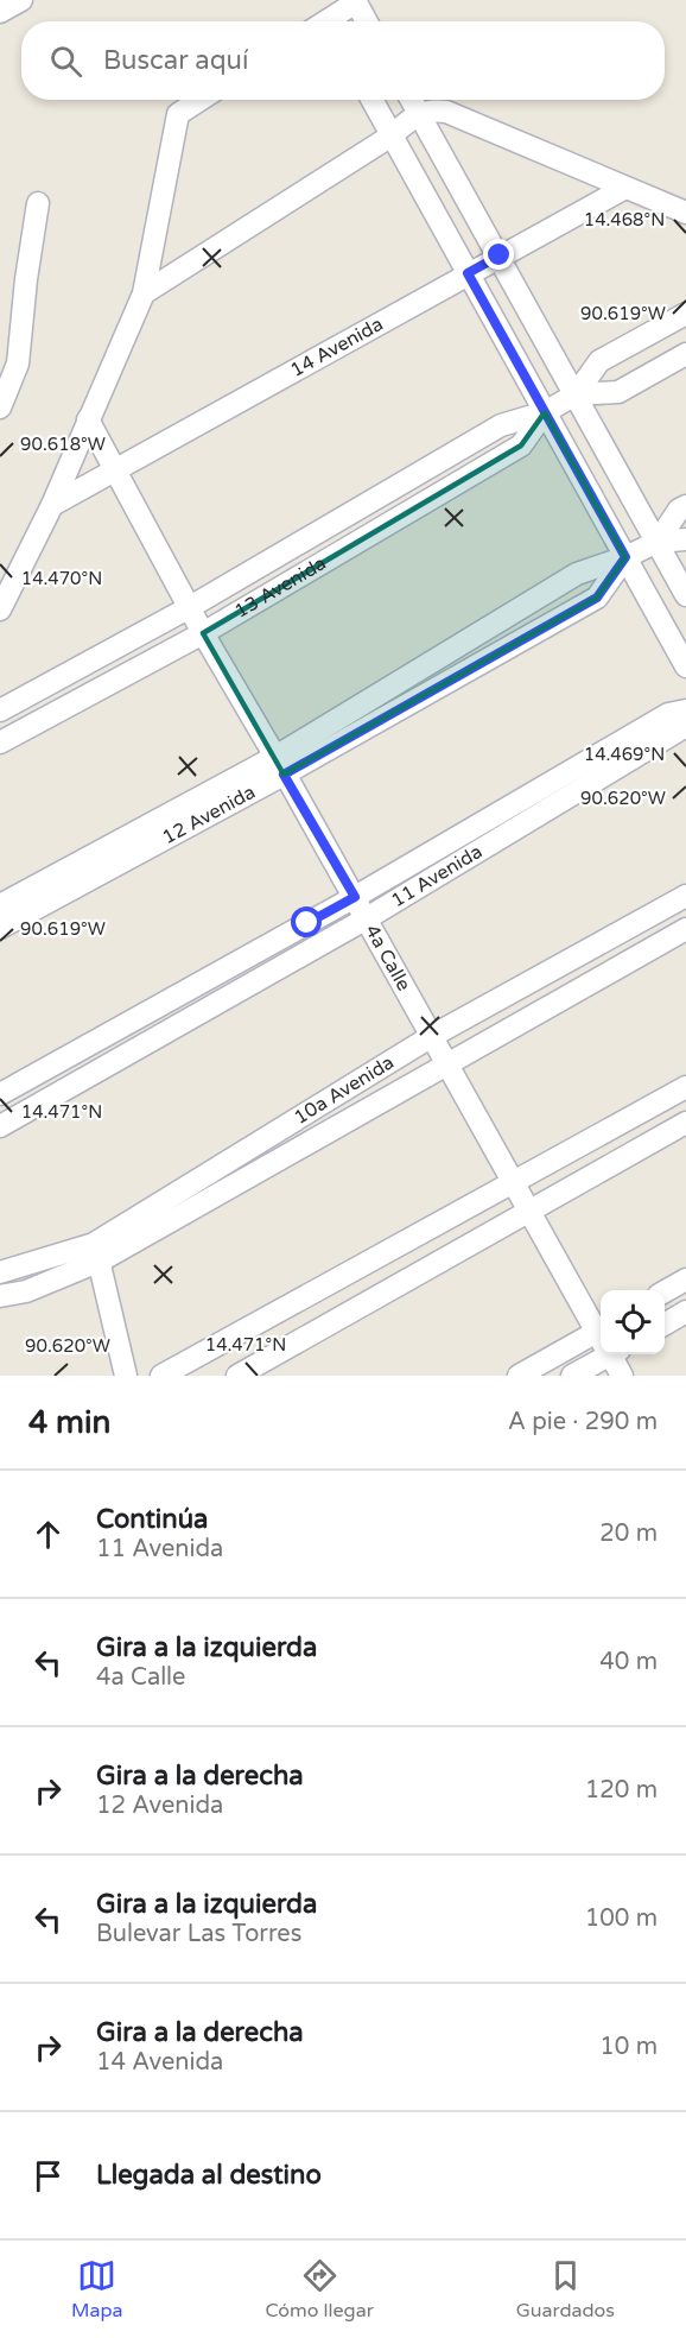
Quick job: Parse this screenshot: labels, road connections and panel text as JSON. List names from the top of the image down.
{
  "streets": {
    "street": [
      "14 Avenida",
      "13 Avenida",
      "12 Avenida",
      "11 Avenida",
      "4a Calle",
      "10a Avenida"
    ]
  },
  "crossings": [
    ["14 Avenida", "4a Calle"],
    ["13 Avenida", "4a Calle"],
    ["12 Avenida", "4a Calle"],
    ["11 Avenida", "4a Calle"],
    ["4a Calle", "10a Avenida"]
  ],
  "page": {
    "search": "Buscar aquí",
    "heading": ["4 min", "A pie · 290 m"],
    "list": [
      ["Continúa", "11 Avenida", "20 m"],
      ["Gira a la izquierda", "4a Calle", "40 m"],
      ["Gira a la derecha", "12 Avenida", "120 m"],
      ["Gira a la izquierda", "Bulevar Las Torres", "100 m"],
      ["Gira a la derecha", "14 Avenida", "10 m"],
      "Llegada al destino"
    ],
    "nav": ["Mapa", "Cómo llegar", "Guardados"]
  },
  "coordinates": [
    "14.468°N",
    "90.619°W",
    "90.618°W",
    "14.470°N",
    "14.469°N",
    "90.620°W",
    "14.471°N"
  ]
}
